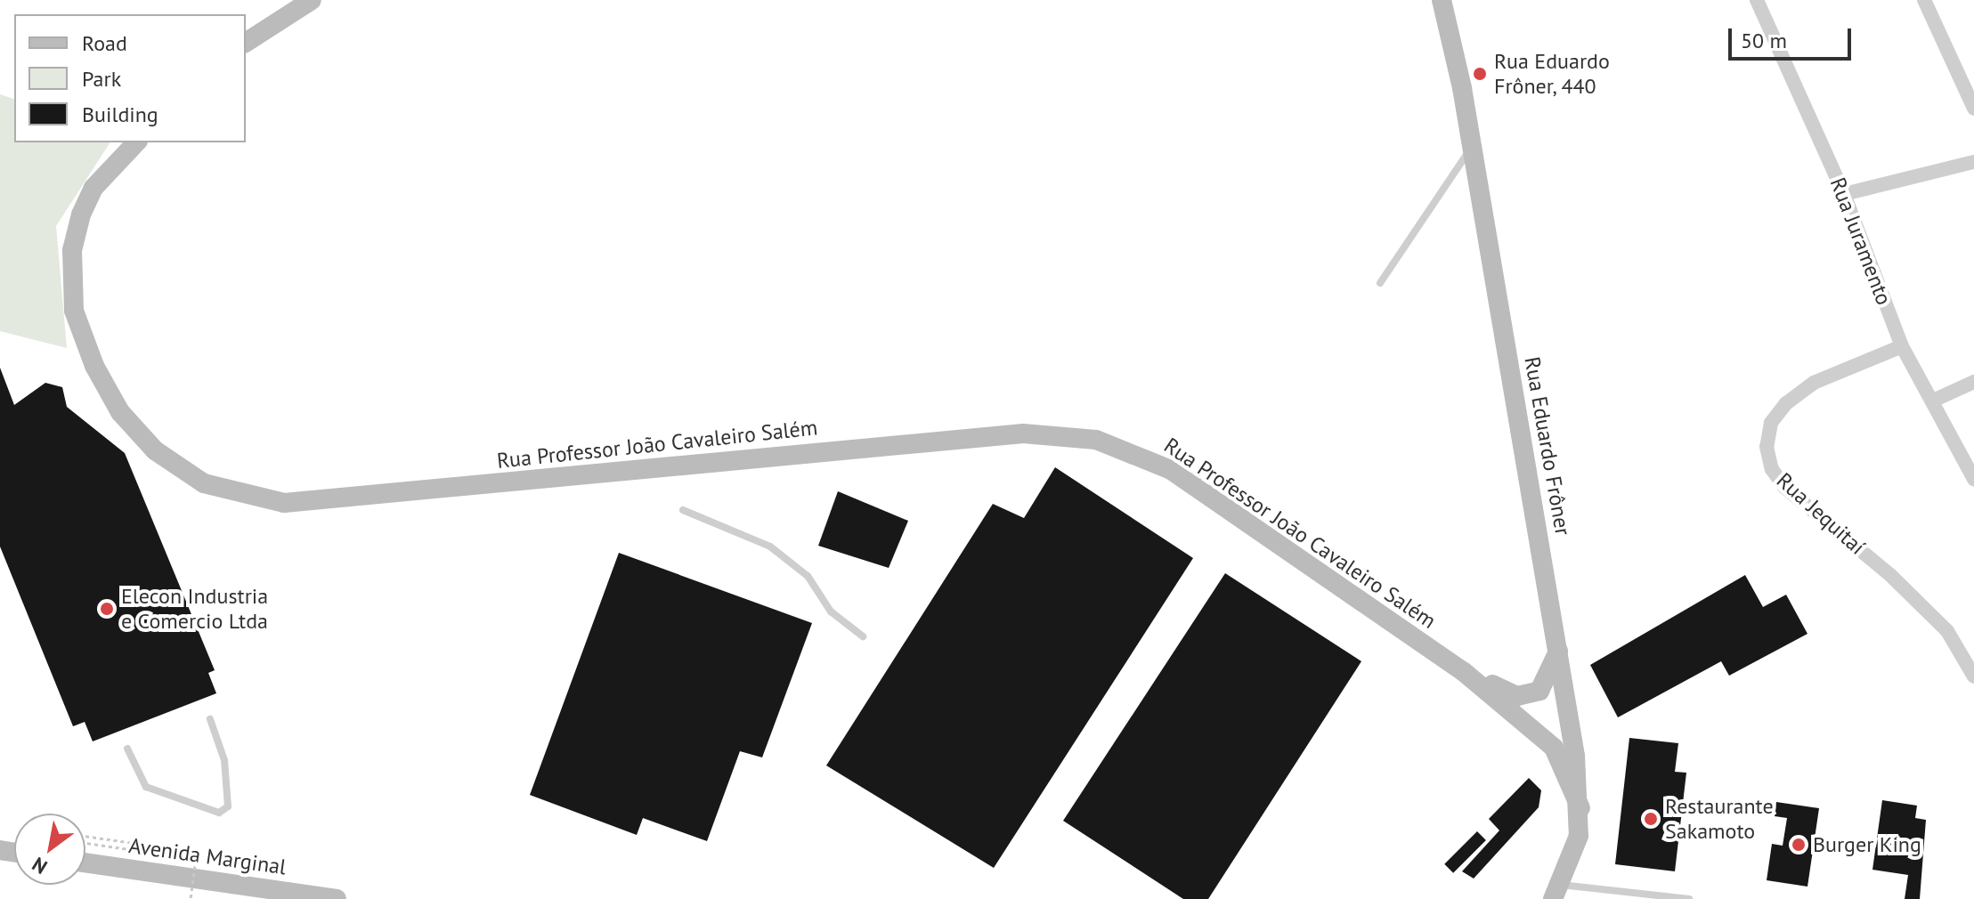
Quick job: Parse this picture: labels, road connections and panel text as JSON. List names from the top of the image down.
{
  "streets": {
    "main road": ["Rua Professor João Cavaleiro Salém", "Rua Eduardo Frôner", "Avenida Marginal"],
    "street": ["Rua Juramento", "Rua Jequitaí"]
  },
  "crossings": [
    ["Rua Juramento", "Rua Jequitaí"],
    ["Rua Professor João Cavaleiro Salém", "Rua Eduardo Frôner"]
  ],
  "places": [
    "Rua Eduardo Frôner, 440",
    "Elecon Industria e Comercio Ltda",
    "Restaurante Sakamoto",
    "Burger King"
  ],
  "legend": ["Road", "Park", "Building"],
  "scale_bar": "50 m",
  "north": "bottom left"
}
